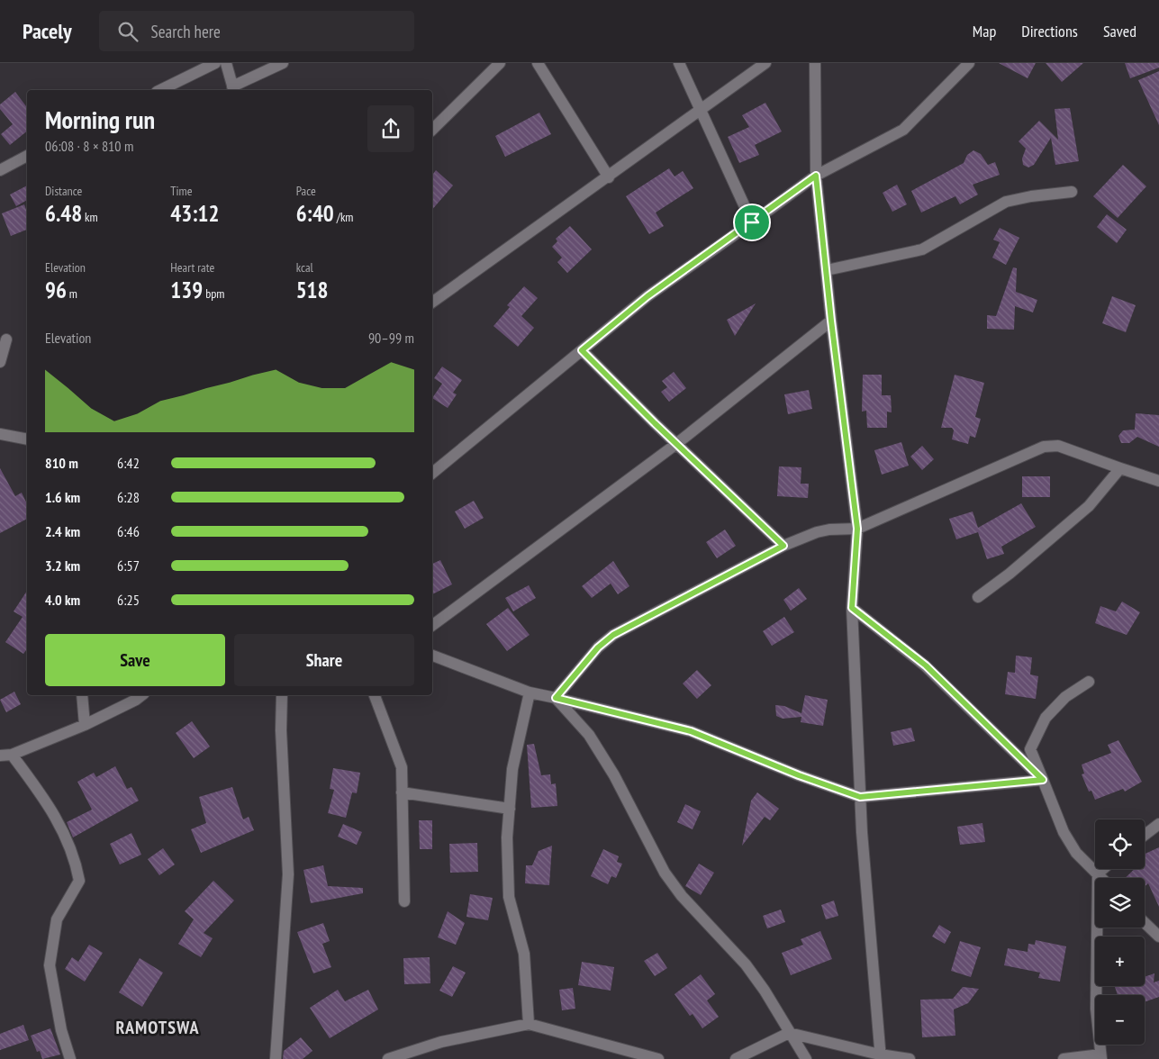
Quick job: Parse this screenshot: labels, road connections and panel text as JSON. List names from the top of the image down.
{
  "districts": ["RAMOTSWA"],
  "page": {
    "header": "Pacely",
    "search": "Search here",
    "nav": ["Map", "Directions", "Saved"],
    "heading": ["Morning run", "06:08 · 8 × 810 m"],
    "stats": [
      ["Distance", "6.48 km"],
      ["Time", "43:12"],
      ["Pace", "6:40 /km"],
      ["Elevation", "96 m"],
      ["Heart rate", "139 bpm"],
      ["kcal", "518"]
    ],
    "chart": ["Elevation", "90–99 m"],
    "list": [
      {
        "name": "810 m",
        "note": "6:42"
      },
      {
        "name": "1.6 km",
        "note": "6:28"
      },
      {
        "name": "2.4 km",
        "note": "6:46"
      },
      {
        "name": "3.2 km",
        "note": "6:57"
      },
      {
        "name": "4.0 km",
        "note": "6:25"
      }
    ],
    "buttons": ["Save", "Share"],
    "map_buttons": ["+", "−"]
  }
}
